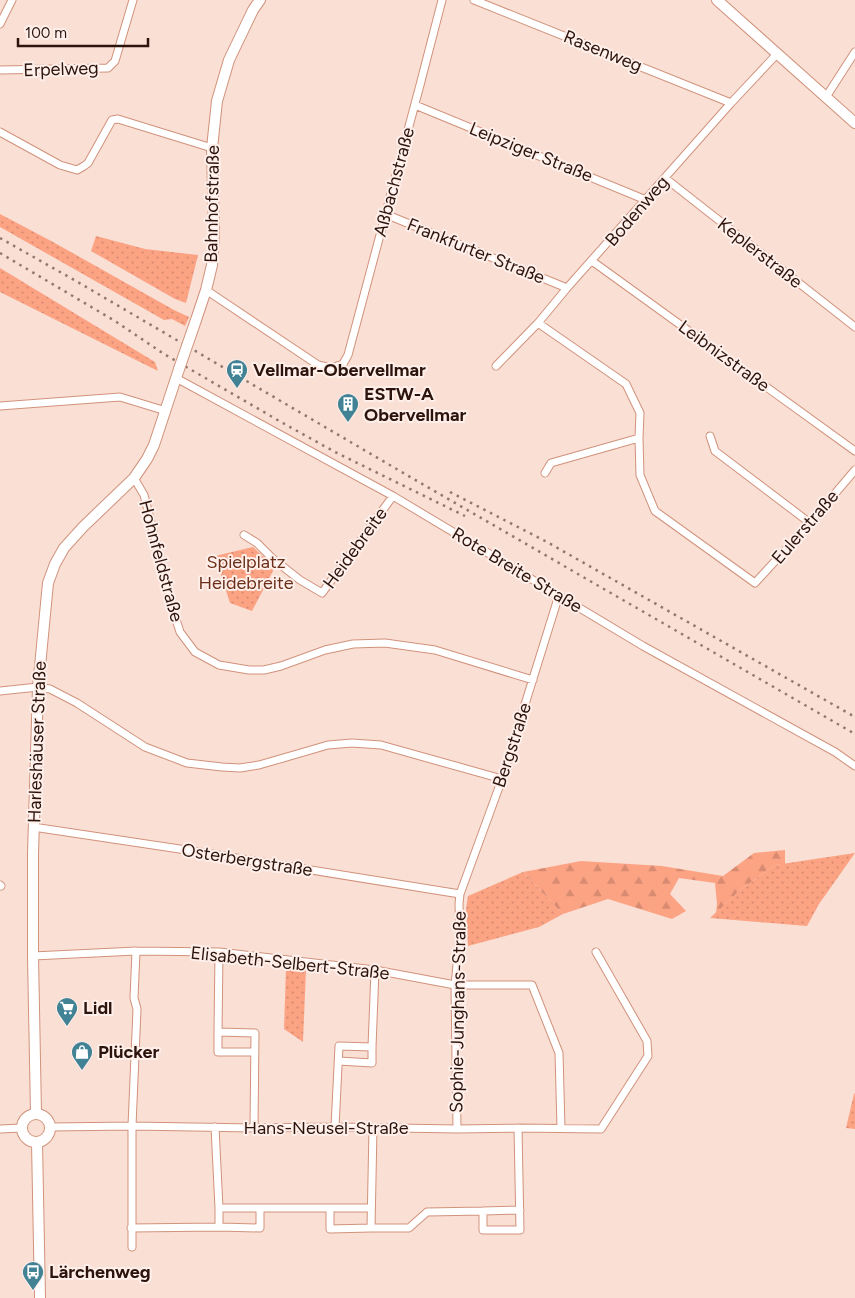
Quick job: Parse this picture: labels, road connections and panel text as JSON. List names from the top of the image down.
{
  "streets": {
    "main road": ["Bahnhofstraße", "Harleshäuser Straße"],
    "street": [
      "Rasenweg",
      "Erpelweg",
      "Leipziger Straße",
      "Aßbachstraße",
      "Bodenweg",
      "Frankfurter Straße",
      "Keplerstraße",
      "Leibnizstraße",
      "Eulerstraße",
      "Heidebreite",
      "Hohnfeldstraße",
      "Rote Breite Straße",
      "Bergstraße",
      "Osterbergstraße",
      "Elisabeth-Selbert-Straße",
      "Sophie-Junghans-Straße",
      "Hans-Neusel-Straße"
    ]
  },
  "crossings": [
    ["Rasenweg", "Bodenweg"],
    ["Leipziger Straße", "Aßbachstraße"],
    ["Leipziger Straße", "Bodenweg"],
    ["Aßbachstraße", "Bahnhofstraße"],
    ["Aßbachstraße", "Frankfurter Straße"],
    ["Bahnhofstraße", "Rote Breite Straße"],
    ["Bahnhofstraße", "Harleshäuser Straße"],
    ["Bodenweg", "Frankfurter Straße"],
    ["Bodenweg", "Keplerstraße"],
    ["Bodenweg", "Leibnizstraße"],
    ["Heidebreite", "Rote Breite Straße"],
    ["Hohnfeldstraße", "Harleshäuser Straße"],
    ["Hohnfeldstraße", "Bergstraße"],
    ["Rote Breite Straße", "Bergstraße"],
    ["Harleshäuser Straße", "Osterbergstraße"],
    ["Harleshäuser Straße", "Elisabeth-Selbert-Straße"],
    ["Harleshäuser Straße", "Hans-Neusel-Straße"],
    ["Bergstraße", "Osterbergstraße"],
    ["Bergstraße", "Sophie-Junghans-Straße"],
    ["Osterbergstraße", "Sophie-Junghans-Straße"],
    ["Elisabeth-Selbert-Straße", "Sophie-Junghans-Straße"],
    ["Elisabeth-Selbert-Straße", "Hans-Neusel-Straße"],
    ["Sophie-Junghans-Straße", "Hans-Neusel-Straße"]
  ],
  "parks": ["Spielplatz Heidebreite"],
  "places": {
    "station": ["Vellmar-Obervellmar"],
    "building": ["ESTW-A Obervellmar"],
    "supermarket": ["Lidl"],
    "shop": ["Plücker"],
    "bus stop": ["Lärchenweg"]
  },
  "scale_bar": "100 m"
}
